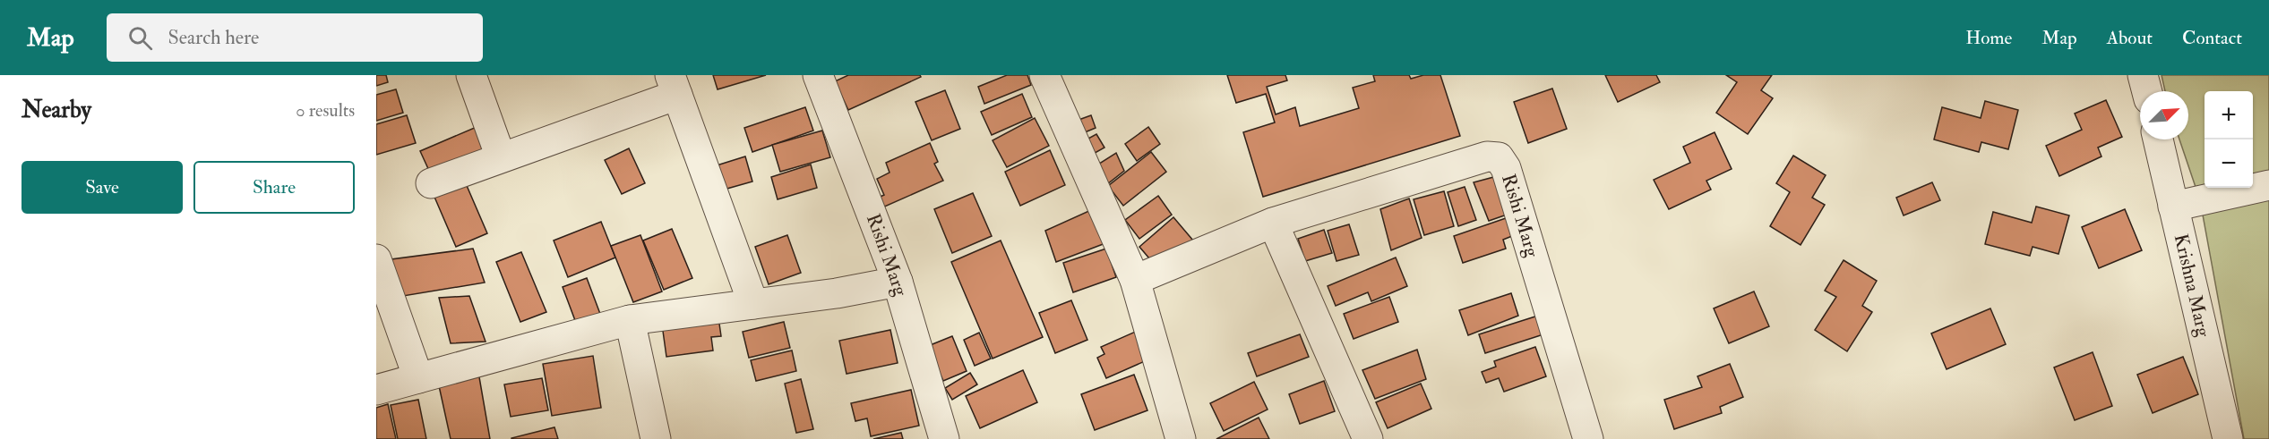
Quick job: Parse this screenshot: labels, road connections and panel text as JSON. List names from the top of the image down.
{
  "streets": {
    "street": ["Rishi Marg", "Krishna Marg"]
  },
  "north": "top right",
  "page": {
    "header": "Map",
    "search": "Search here",
    "nav": [
      "Home",
      "Map",
      "About",
      "Contact"
    ],
    "heading": ["Nearby", "0 results"],
    "map_buttons": ["+", "−"],
    "buttons": ["Save", "Share"]
  }
}
